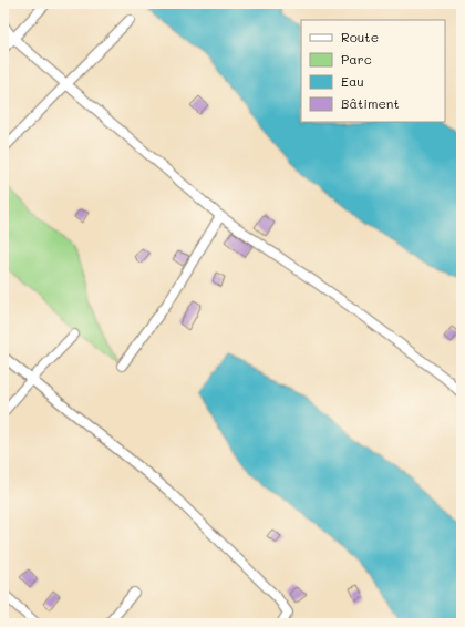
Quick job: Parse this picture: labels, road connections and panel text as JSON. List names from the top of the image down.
{
  "legend": [
    "Route",
    "Parc",
    "Eau",
    "Bâtiment"
  ]
}
